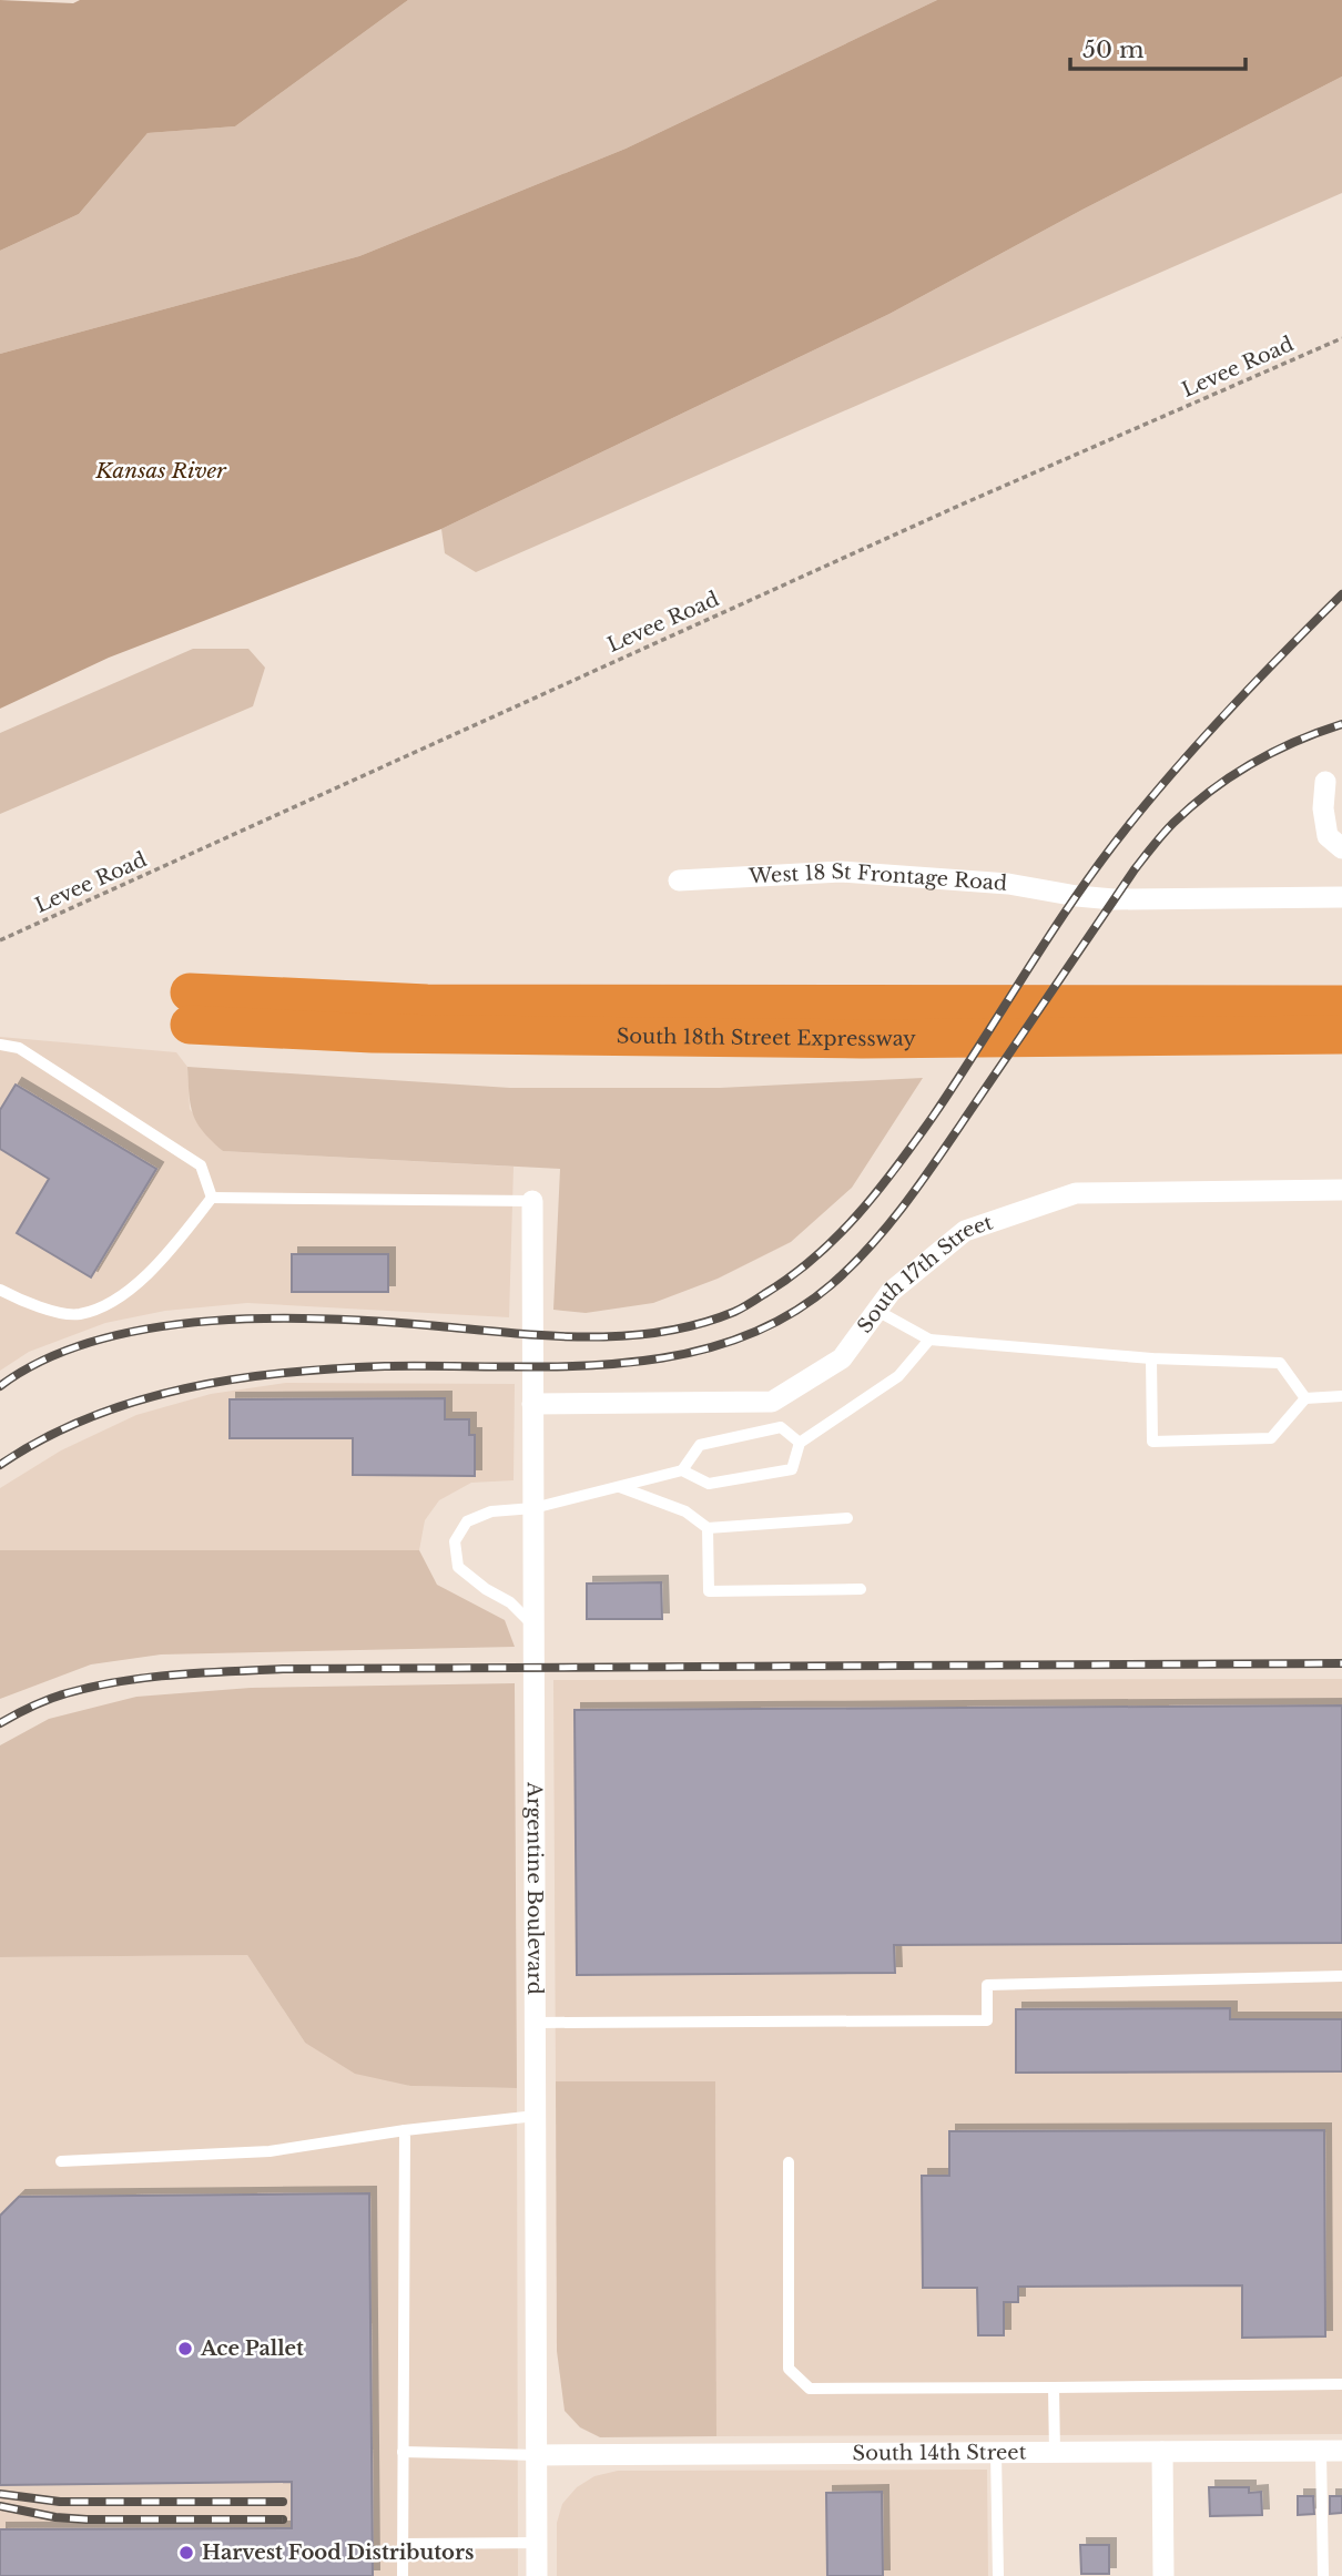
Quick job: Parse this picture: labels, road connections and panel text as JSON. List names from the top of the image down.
{
  "streets": {
    "highway": ["South 18th Street Expressway"],
    "street": [
      "West 18 St Frontage Road",
      "South 17th Street",
      "Argentine Boulevard",
      "South 14th Street"
    ],
    "path": ["Levee Road"]
  },
  "crossings": [
    ["South 17th Street", "Argentine Boulevard"],
    ["Argentine Boulevard", "South 14th Street"]
  ],
  "water": ["Kansas River"],
  "places": ["Ace Pallet", "Harvest Food Distributors"],
  "scale_bar": "50 m"
}
